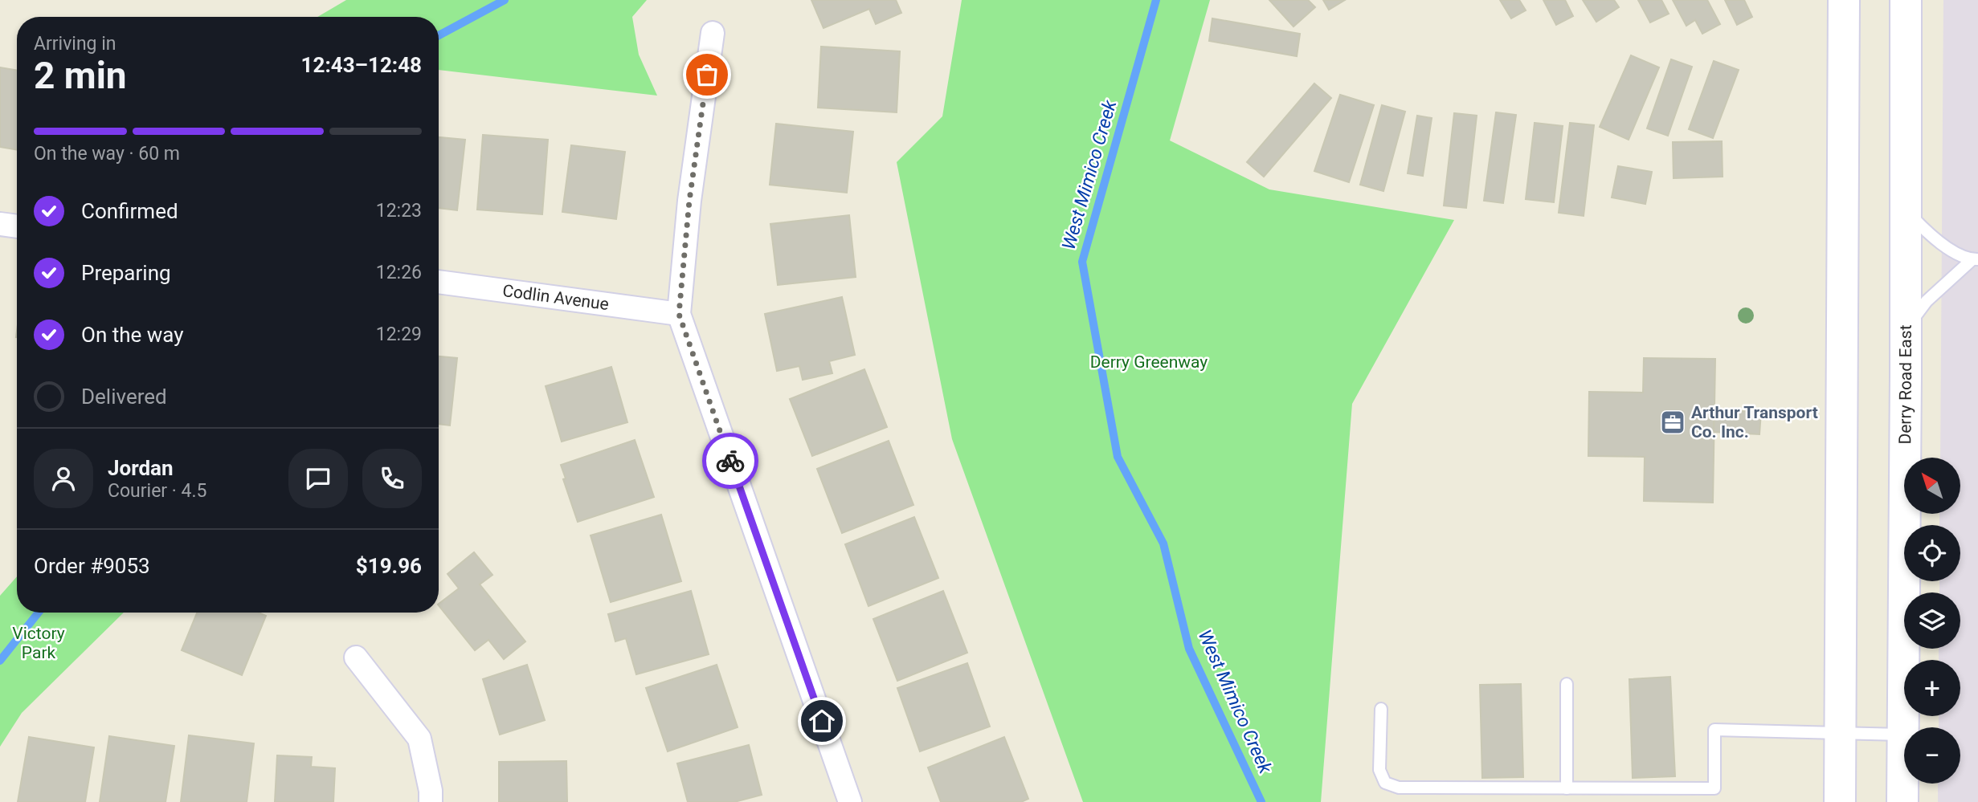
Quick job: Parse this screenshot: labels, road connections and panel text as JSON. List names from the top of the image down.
{
  "streets": {
    "main road": ["Derry Road East"],
    "street": ["Codlin Avenue"]
  },
  "water": ["West Mimico Creek"],
  "parks": ["Derry Greenway", "Victory Park"],
  "places": {
    "office": ["Arthur Transport Co. Inc."]
  },
  "north": "top left",
  "page": {
    "heading": ["2 min", "Arriving in", "12:43–12:48"],
    "panel": [
      "Jordan",
      "Courier · 4.5",
      "Order #9053",
      "$19.96"
    ],
    "bar": "On the way · 60 m",
    "list": [
      ["Confirmed", "12:23"],
      ["Preparing", "12:26"],
      ["On the way", "12:29"],
      "Delivered"
    ],
    "map_buttons": ["+", "−"]
  }
}
